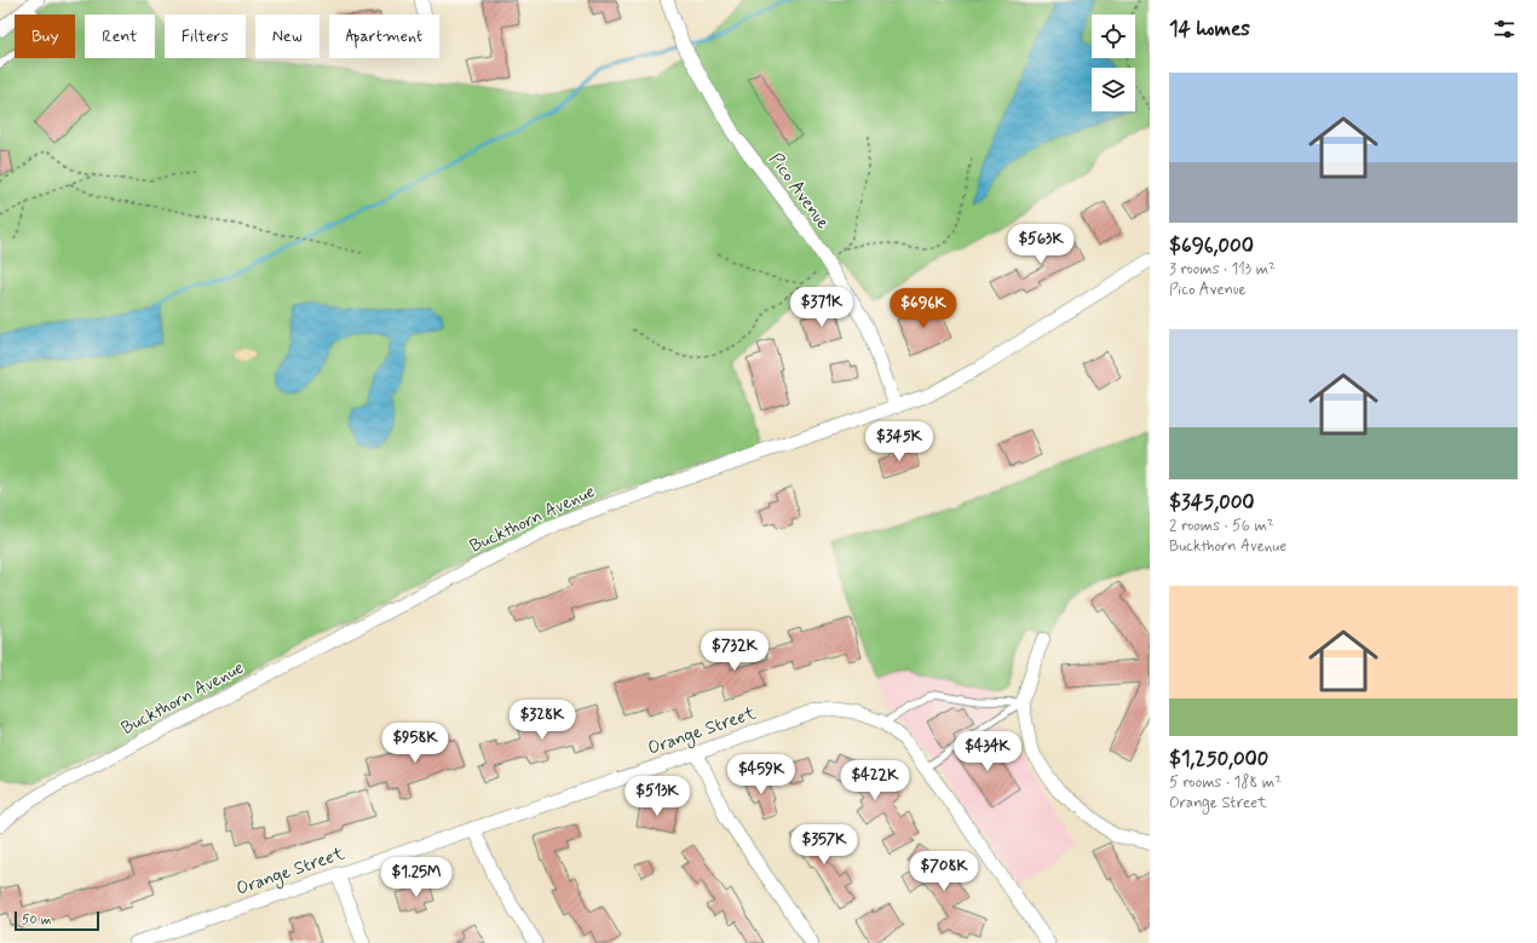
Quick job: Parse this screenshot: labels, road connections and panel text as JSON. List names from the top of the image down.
{
  "streets": {
    "street": ["Pico Avenue", "Buckthorn Avenue", "Orange Street"]
  },
  "crossings": [
    ["Pico Avenue", "Buckthorn Avenue"]
  ],
  "scale_bar": "50 m",
  "page": {
    "heading": "14 homes",
    "chip": [
      "Buy",
      "Rent",
      "Filters",
      "New",
      "Apartment"
    ],
    "list": [
      {
        "name": "$696,000",
        "note": "3 rooms · 113 m² · Pico Avenue"
      },
      {
        "name": "$345,000",
        "note": "2 rooms · 56 m² · Buckthorn Avenue"
      },
      {
        "name": "$1,250,000",
        "note": "5 rooms · 188 m² · Orange Street"
      }
    ],
    "price": [
      "$563K",
      "$371K",
      "$696K",
      "$345K",
      "$732K",
      "$328K",
      "$958K",
      "$434K",
      "$459K",
      "$422K",
      "$513K",
      "$357K",
      "$708K",
      "$1.25M"
    ],
    "scale": "50 m"
  }
}
